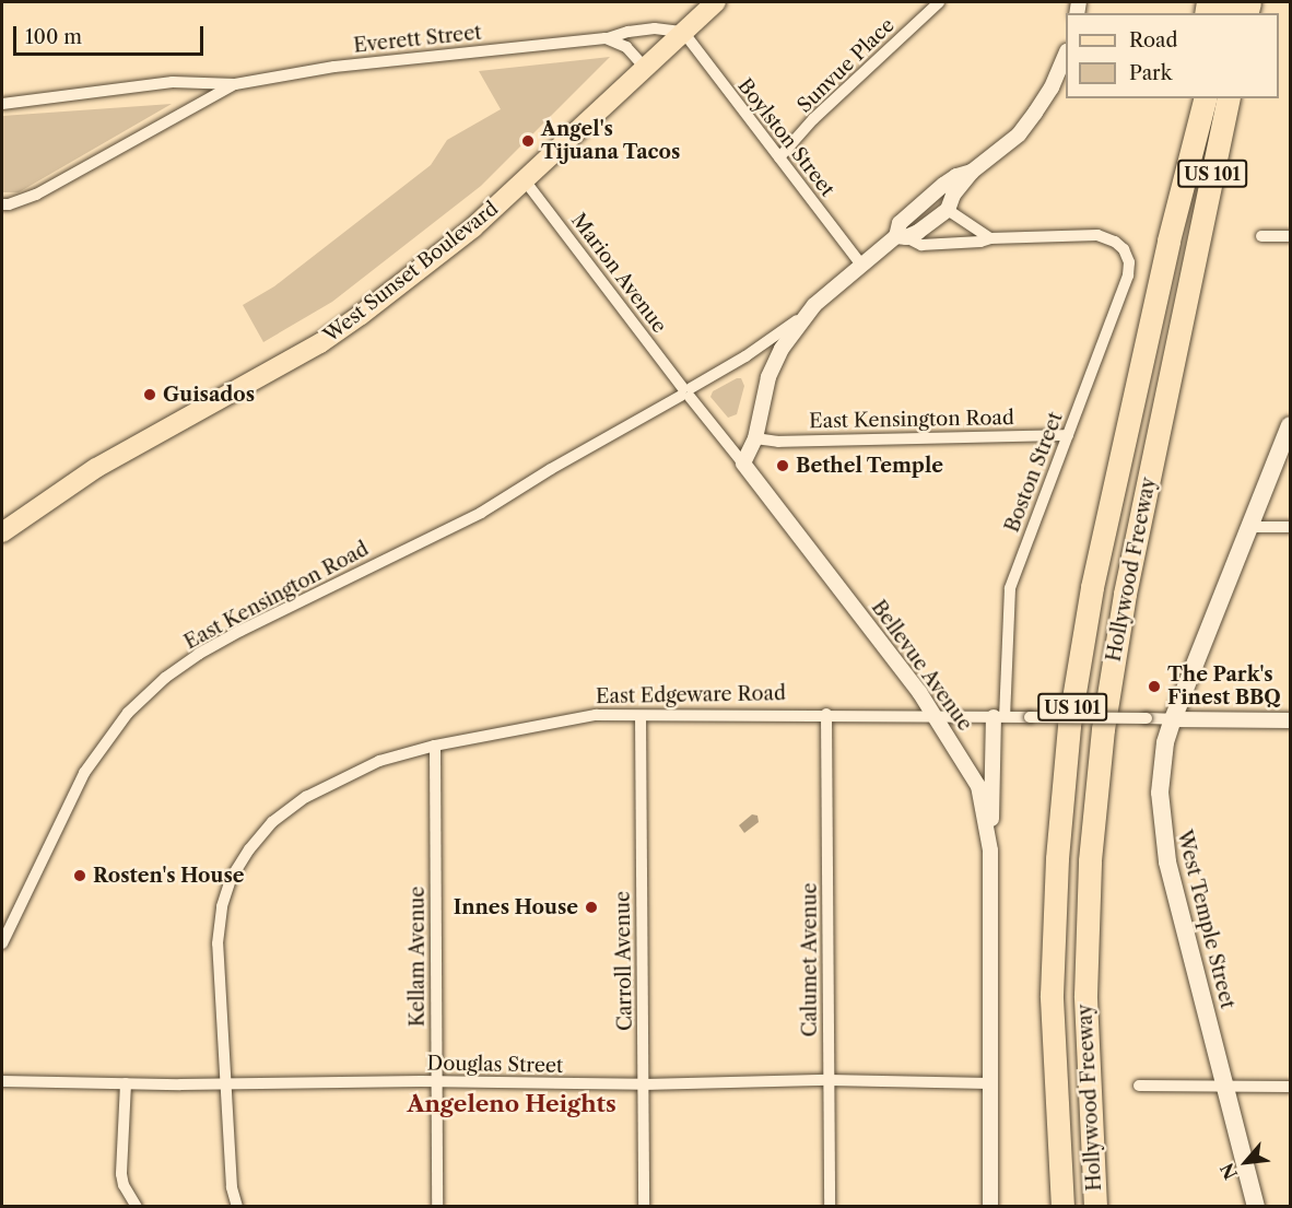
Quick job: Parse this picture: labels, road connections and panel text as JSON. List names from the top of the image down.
{
  "streets": {
    "highway": ["US 101", "Hollywood Freeway"],
    "main road": ["West Sunset Boulevard", "West Temple Street"],
    "street": [
      "Everett Street",
      "Sunvue Place",
      "Boylston Street",
      "Marion Avenue",
      "East Kensington Road",
      "Boston Street",
      "Bellevue Avenue",
      "East Edgeware Road",
      "Kellam Avenue",
      "Calumet Avenue",
      "Carroll Avenue",
      "Douglas Street"
    ]
  },
  "crossings": [
    ["Everett Street", "Boylston Street"],
    ["Everett Street", "West Sunset Boulevard"],
    ["Sunvue Place", "Boylston Street"],
    ["Boylston Street", "West Sunset Boulevard"],
    ["US 101", "Hollywood Freeway"],
    ["West Sunset Boulevard", "Marion Avenue"],
    ["Marion Avenue", "East Kensington Road"],
    ["Marion Avenue", "Bellevue Avenue"],
    ["East Kensington Road", "Boston Street"],
    ["Boston Street", "East Edgeware Road"],
    ["Bellevue Avenue", "East Edgeware Road"],
    ["Bellevue Avenue", "Douglas Street"],
    ["East Edgeware Road", "West Temple Street"],
    ["East Edgeware Road", "Kellam Avenue"],
    ["East Edgeware Road", "Calumet Avenue"],
    ["East Edgeware Road", "Carroll Avenue"],
    ["East Edgeware Road", "Douglas Street"],
    ["Kellam Avenue", "Douglas Street"],
    ["Calumet Avenue", "Douglas Street"],
    ["Carroll Avenue", "Douglas Street"]
  ],
  "districts": ["Angeleno Heights"],
  "places": [
    "Angel's Tijuana Tacos",
    "Guisados",
    "Bethel Temple",
    "The Park's Finest BBQ",
    "Rosten's House",
    "Innes House"
  ],
  "legend": ["Road", "Park"],
  "scale_bar": "100 m",
  "north": "bottom left"
}
